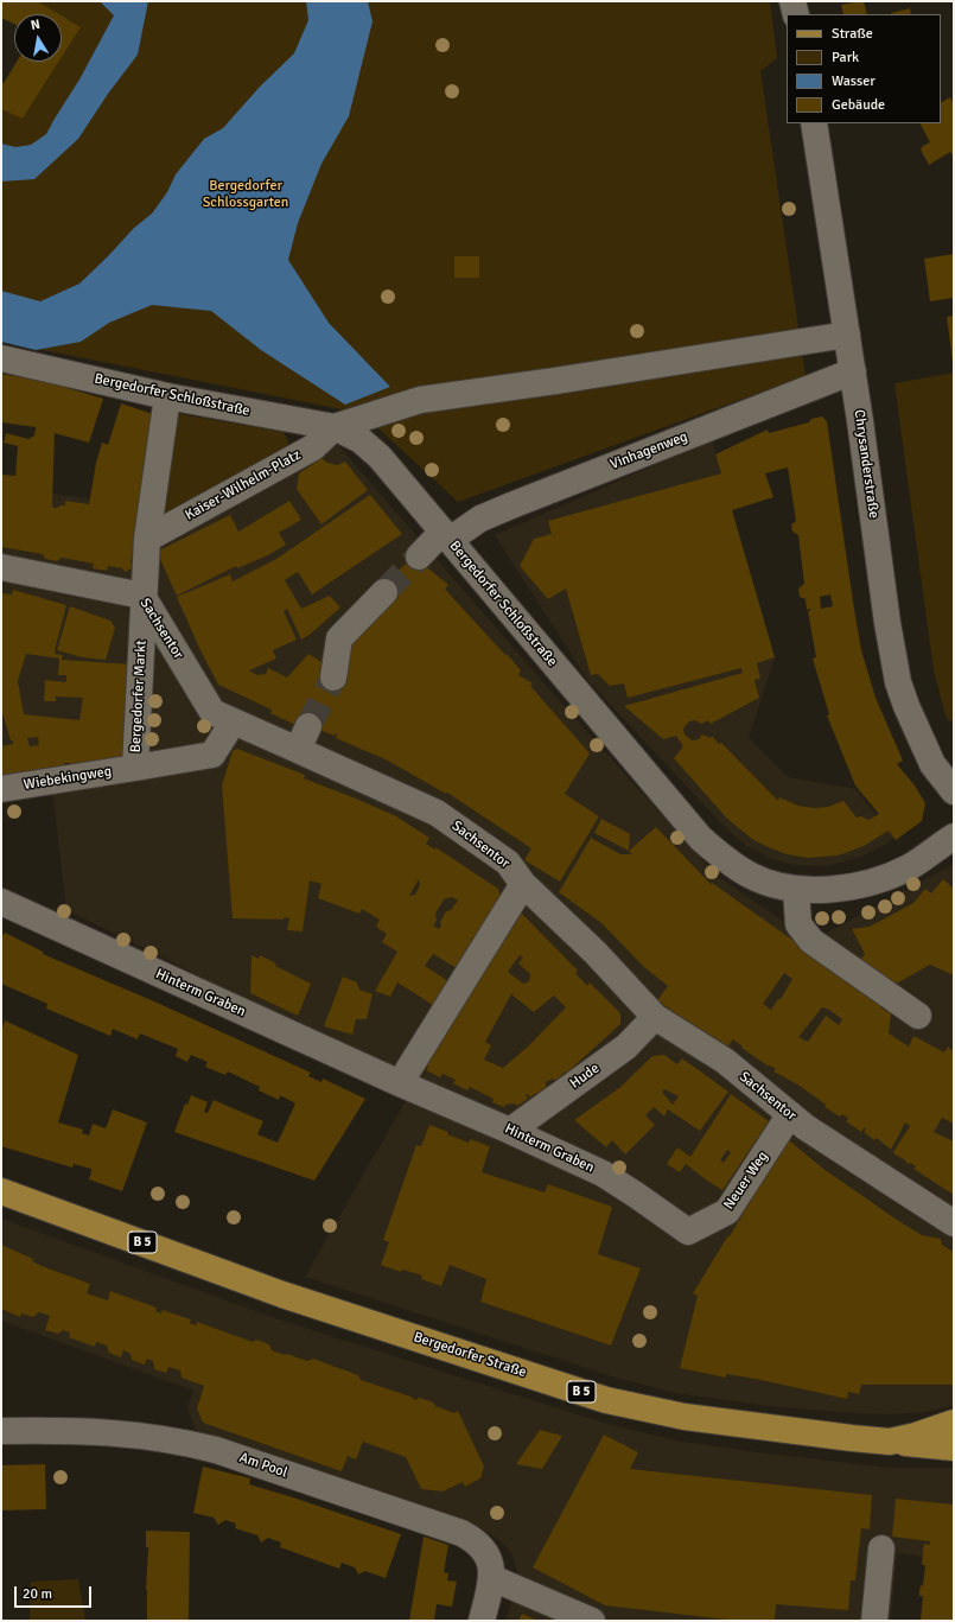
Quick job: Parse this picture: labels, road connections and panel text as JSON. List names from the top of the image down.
{
  "streets": {
    "main road": ["B 5", "Bergedorfer Straße"],
    "street": [
      "Bergedorfer Schloßstraße",
      "Vinhagenweg",
      "Chrysanderstraße",
      "Kaiser-Wilhelm-Platz",
      "Sachsentor",
      "Bergedorfer Markt",
      "Wiebekingweg",
      "Hinterm Graben",
      "Hude",
      "Neuer Weg",
      "Am Pool"
    ]
  },
  "crossings": [
    ["Bergedorfer Schloßstraße", "Vinhagenweg"],
    ["Bergedorfer Schloßstraße", "Kaiser-Wilhelm-Platz"],
    ["Vinhagenweg", "Chrysanderstraße"],
    ["Sachsentor", "Bergedorfer Markt"],
    ["Sachsentor", "Hude"],
    ["Sachsentor", "Neuer Weg"],
    ["Bergedorfer Markt", "Wiebekingweg"],
    ["Hinterm Graben", "Hude"],
    ["Hinterm Graben", "Neuer Weg"],
    ["B 5", "Bergedorfer Straße"]
  ],
  "parks": ["Bergedorfer Schlossgarten"],
  "legend": [
    "Straße",
    "Park",
    "Wasser",
    "Gebäude"
  ],
  "scale_bar": "20 m",
  "north": "top"
}
